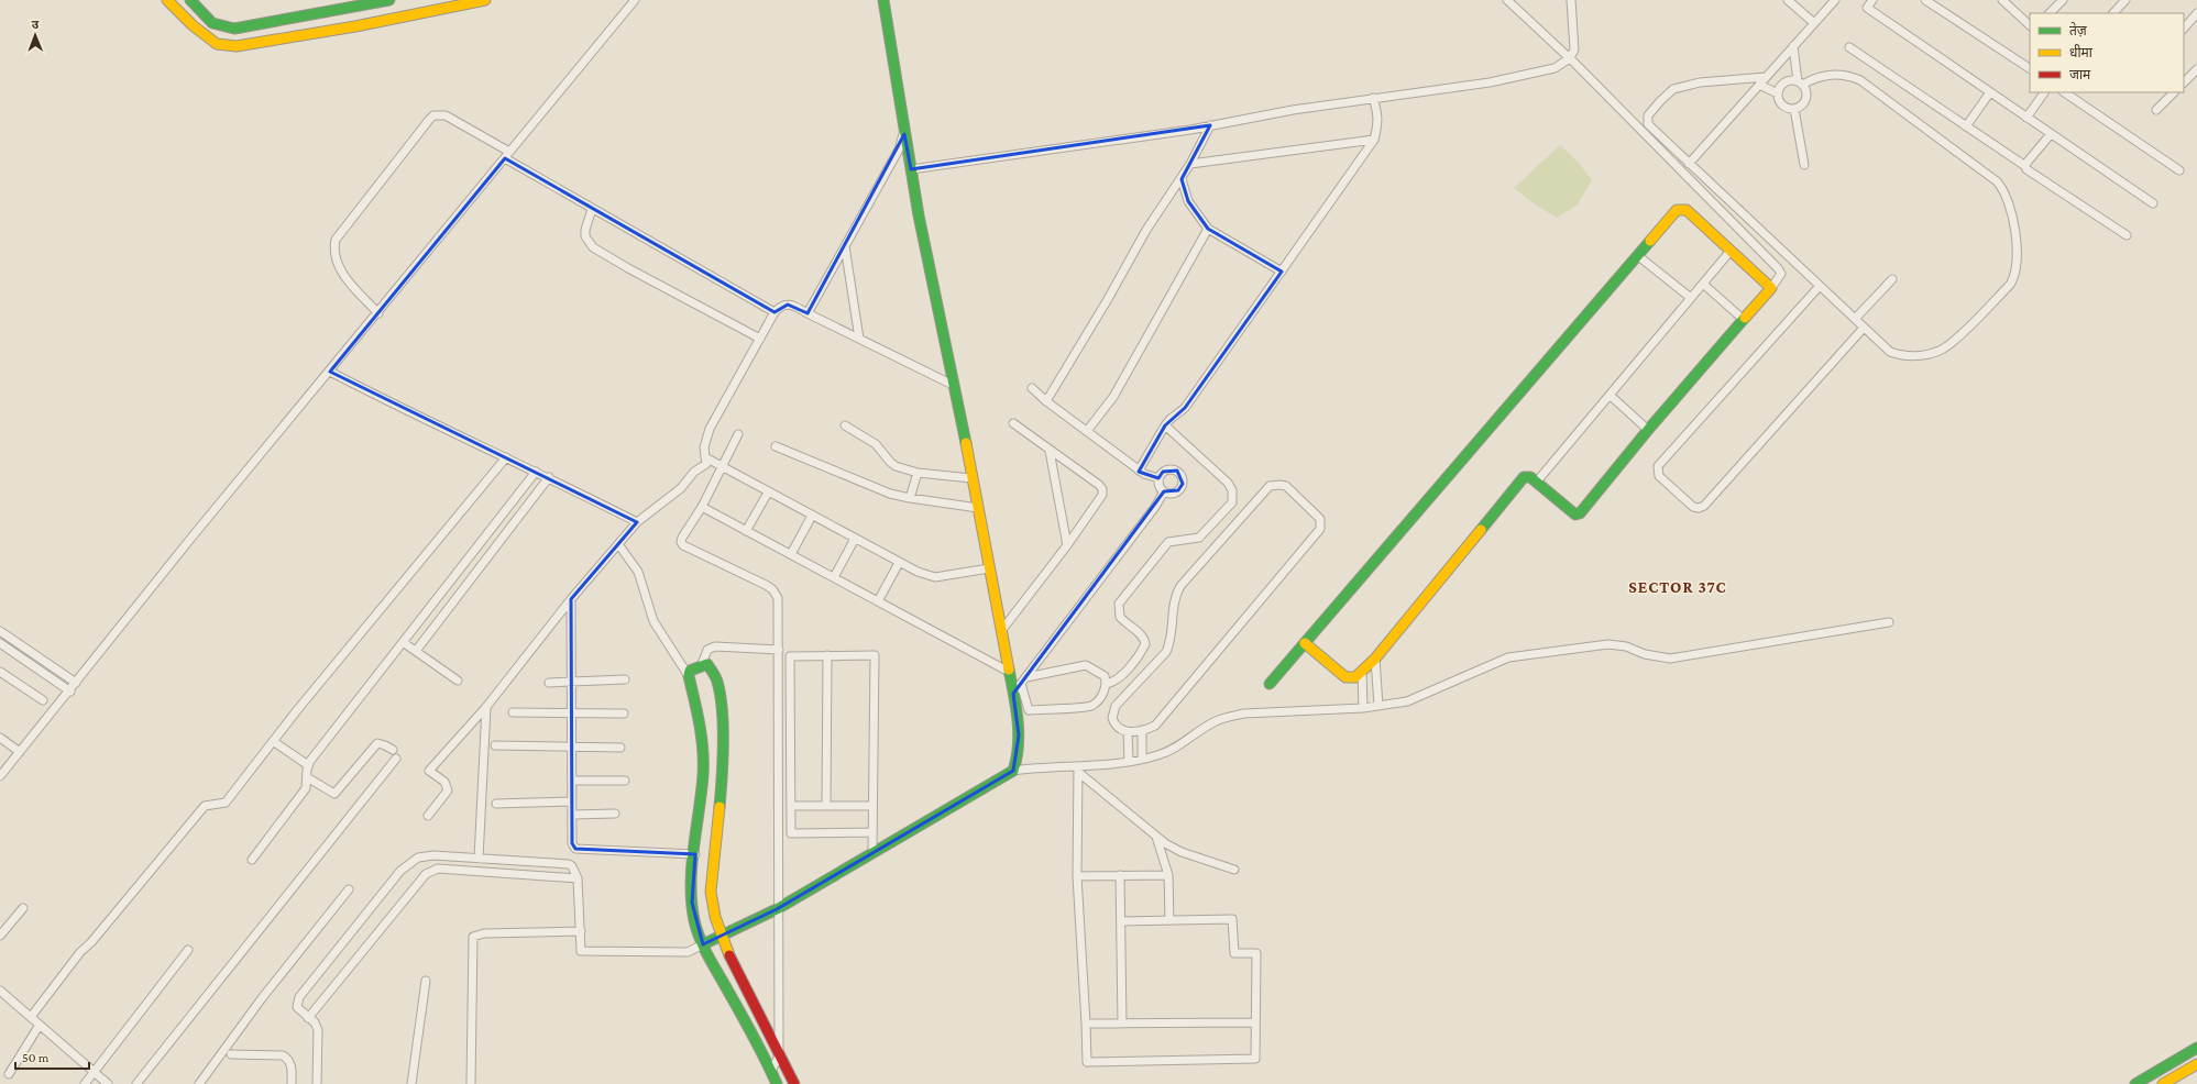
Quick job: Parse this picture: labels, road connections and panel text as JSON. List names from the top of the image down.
{
  "districts": ["SECTOR 37C"],
  "legend": ["तेज़", "धीमा", "जाम"],
  "scale_bar": "50 m",
  "north": "top"
}
